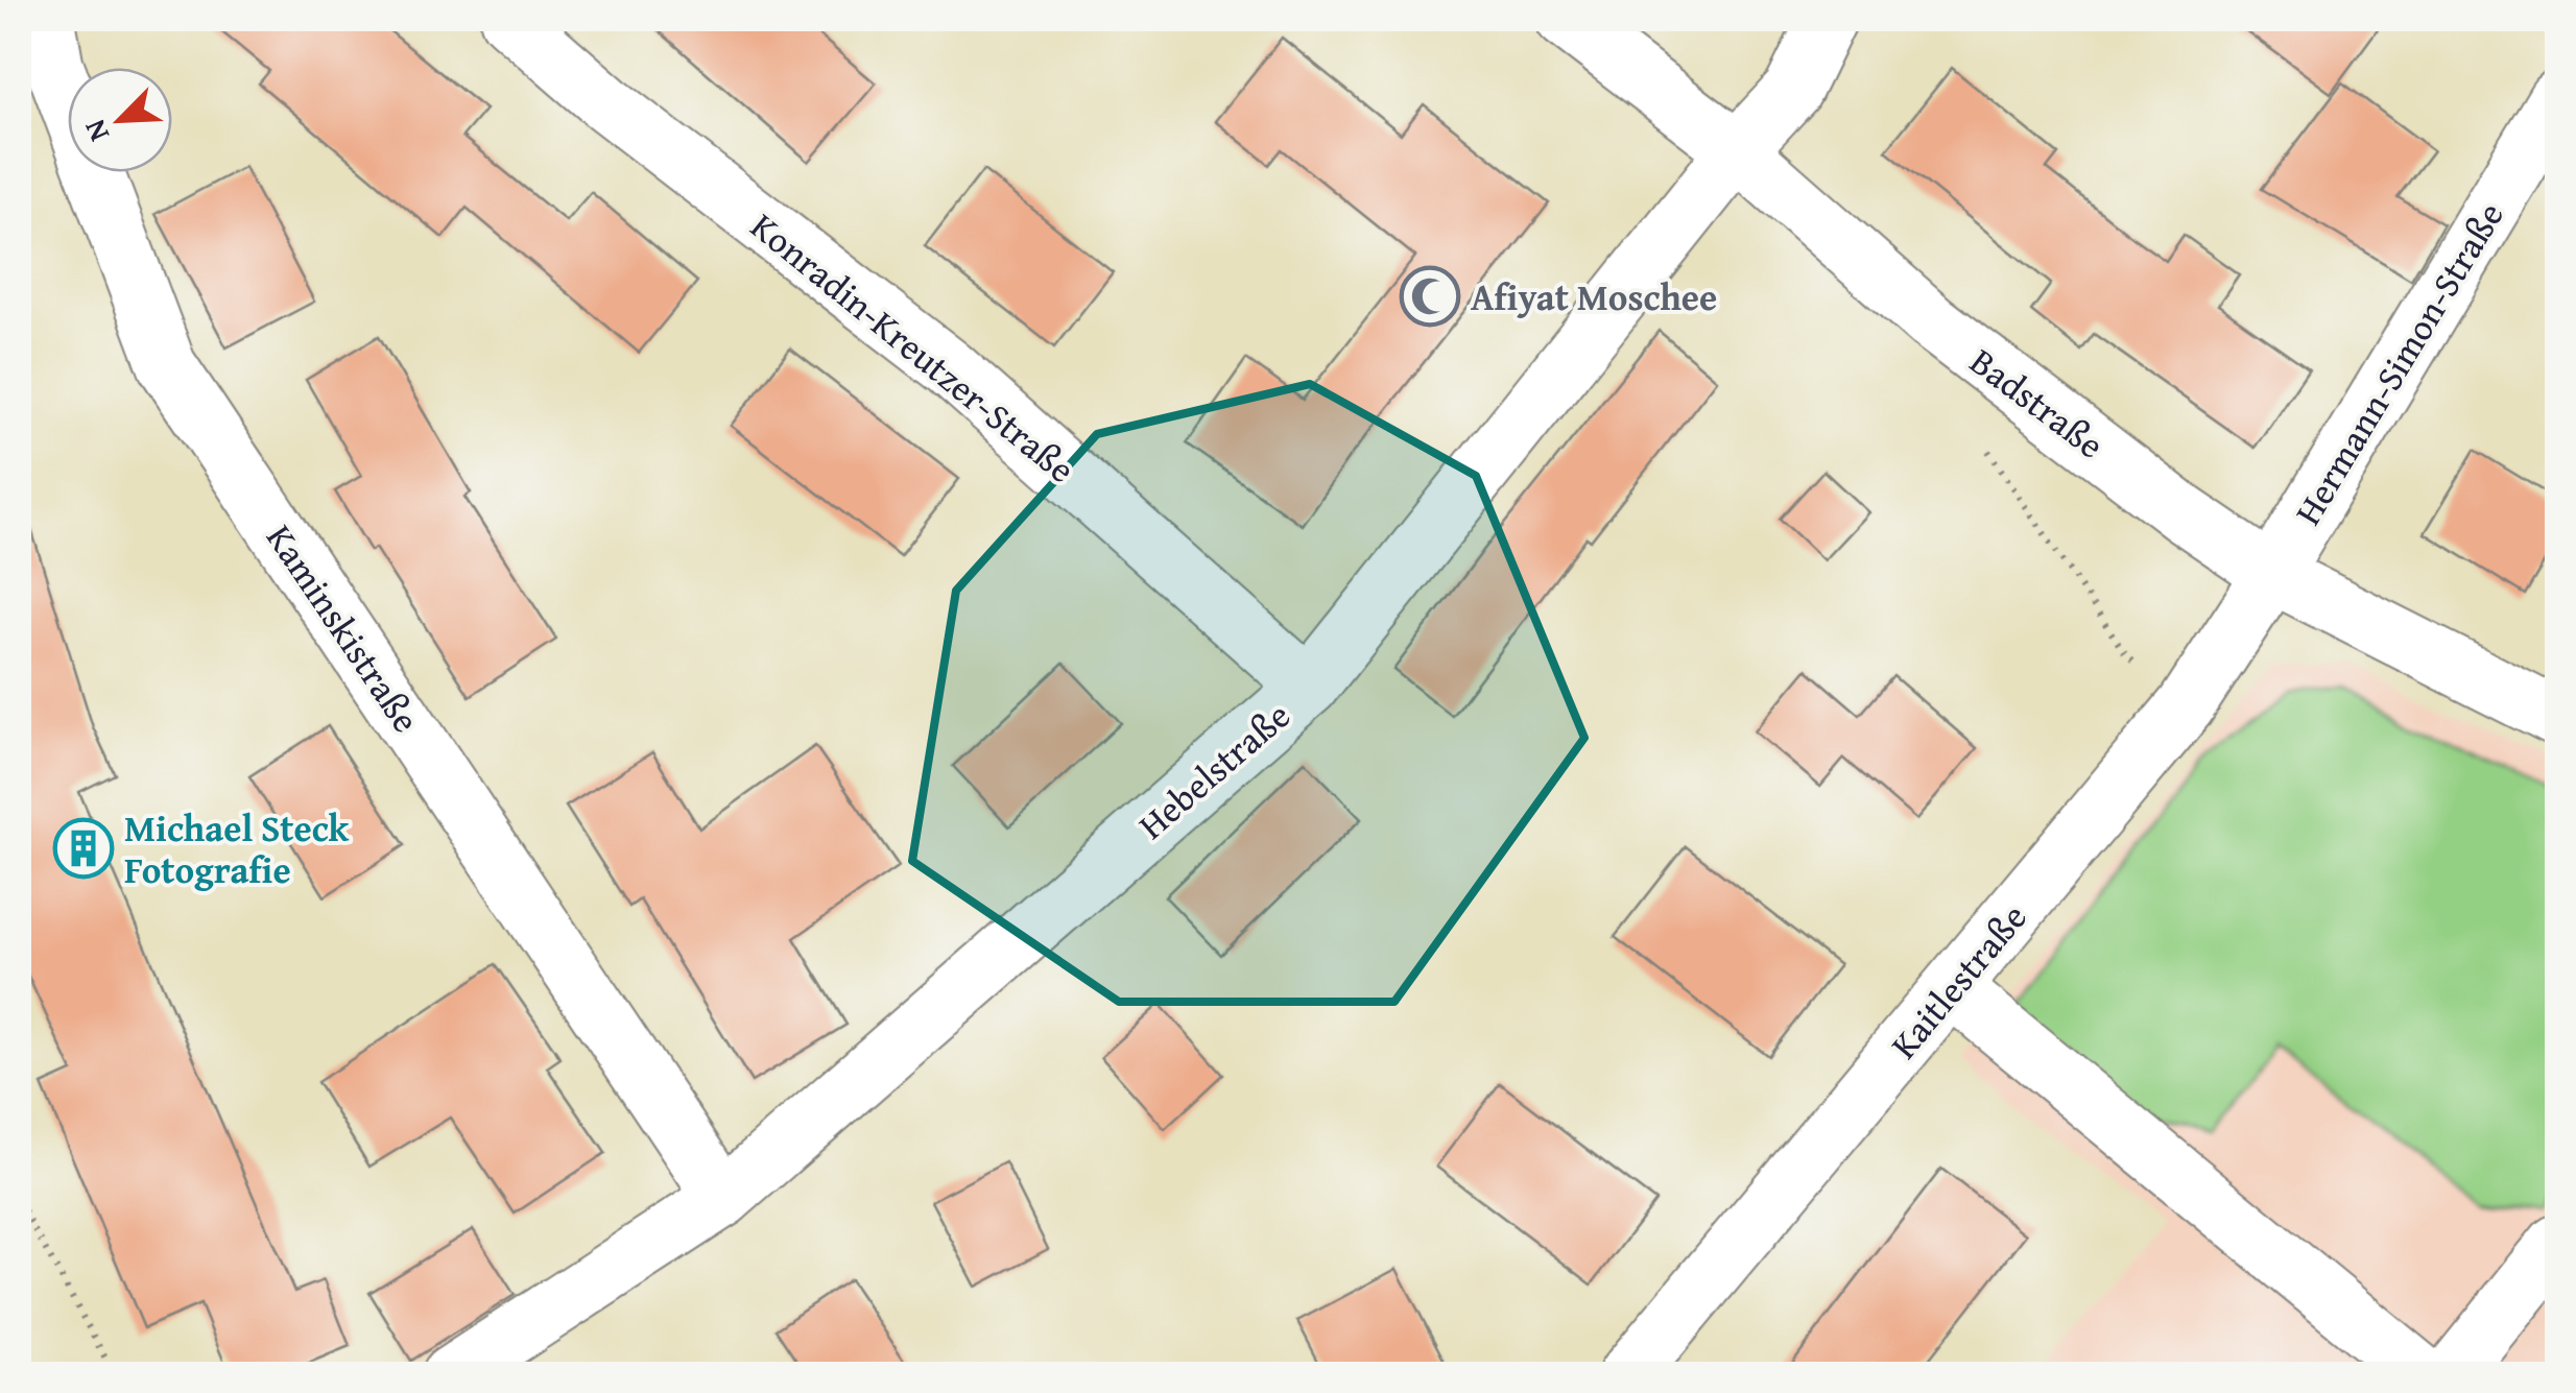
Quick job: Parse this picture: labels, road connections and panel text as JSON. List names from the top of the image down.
{
  "streets": {
    "street": [
      "Konradin-Kreutzer-Straße",
      "Hermann-Simon-Straße",
      "Badstraße",
      "Kaminskistraße",
      "Hebelstraße",
      "Kaitlestraße"
    ]
  },
  "crossings": [
    ["Konradin-Kreutzer-Straße", "Hebelstraße"],
    ["Hermann-Simon-Straße", "Badstraße"],
    ["Hermann-Simon-Straße", "Kaitlestraße"],
    ["Badstraße", "Hebelstraße"],
    ["Badstraße", "Kaitlestraße"],
    ["Kaminskistraße", "Hebelstraße"]
  ],
  "places": {
    "mosque": ["Afiyat Moschee"],
    "building": ["Michael Steck Fotografie"]
  },
  "north": "bottom left"
}
